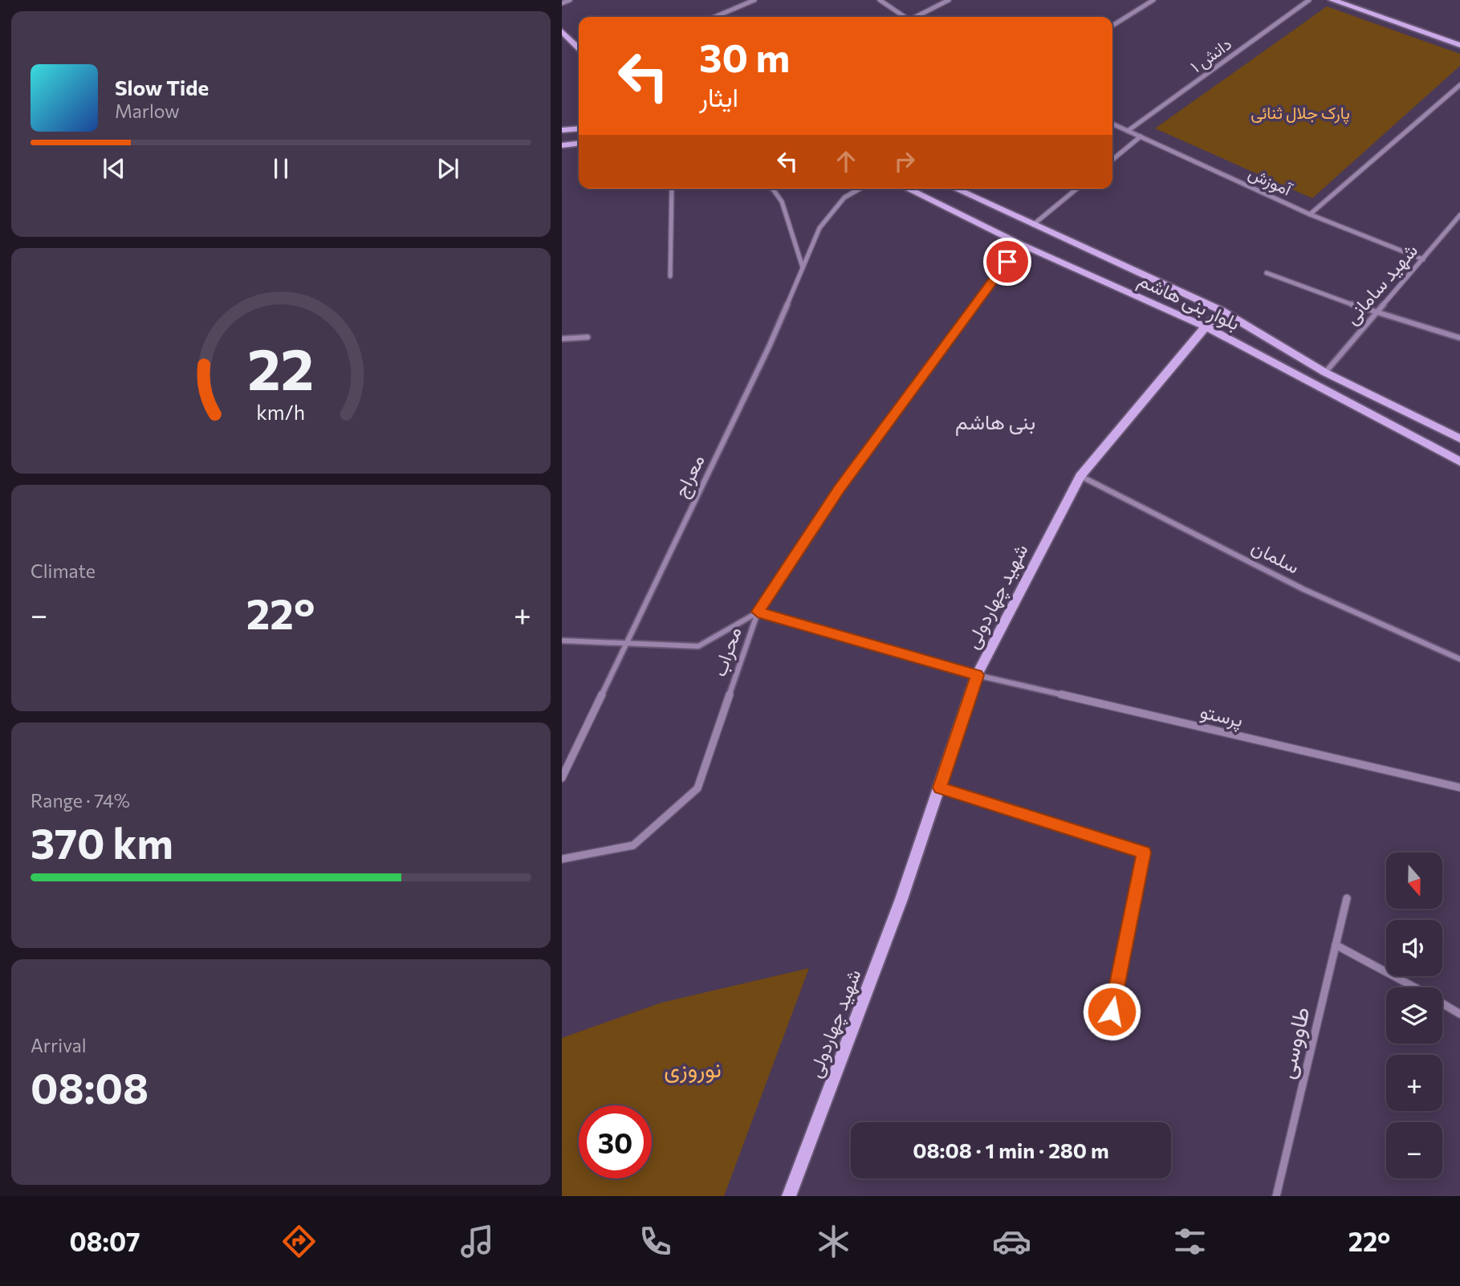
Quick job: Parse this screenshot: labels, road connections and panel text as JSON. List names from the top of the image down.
{
  "streets": {
    "street": [
      "دانش ۱",
      "آموزش",
      "شهید سامانی",
      "بلوار بنی هاشم",
      "معراج",
      "سلمان",
      "شهید چهاردولی",
      "محراب",
      "پرستو",
      "طاووسی"
    ]
  },
  "crossings": [
    ["دانش ۱", "آموزش"],
    ["آموزش", "شهید سامانی"],
    ["شهید سامانی", "بلوار بنی هاشم"],
    ["بلوار بنی هاشم", "شهید چهاردولی"],
    ["بلوار بنی هاشم", "محراب"],
    ["سلمان", "شهید چهاردولی"],
    ["شهید چهاردولی", "پرستو"],
    ["محراب", "پرستو"]
  ],
  "districts": ["بنی هاشم"],
  "parks": ["پارک جلال ثنائی", "نوروزی"],
  "north": "bottom",
  "page": {
    "turn": ["30 m", "ایثار"],
    "song": ["Slow Tide", "Marlow"],
    "tile": [
      "Climate",
      ["Range · 74%", "370 km"],
      ["Arrival", "08:08"]
    ],
    "heat": ["−", "22°", "+"],
    "map_buttons": ["+", "−"],
    "limit": "30",
    "trip": "08:08 · 1 min · 280 m",
    "tabs": ["08:07", "22°"],
    "gauge": ["22", "km/h"]
  }
}
